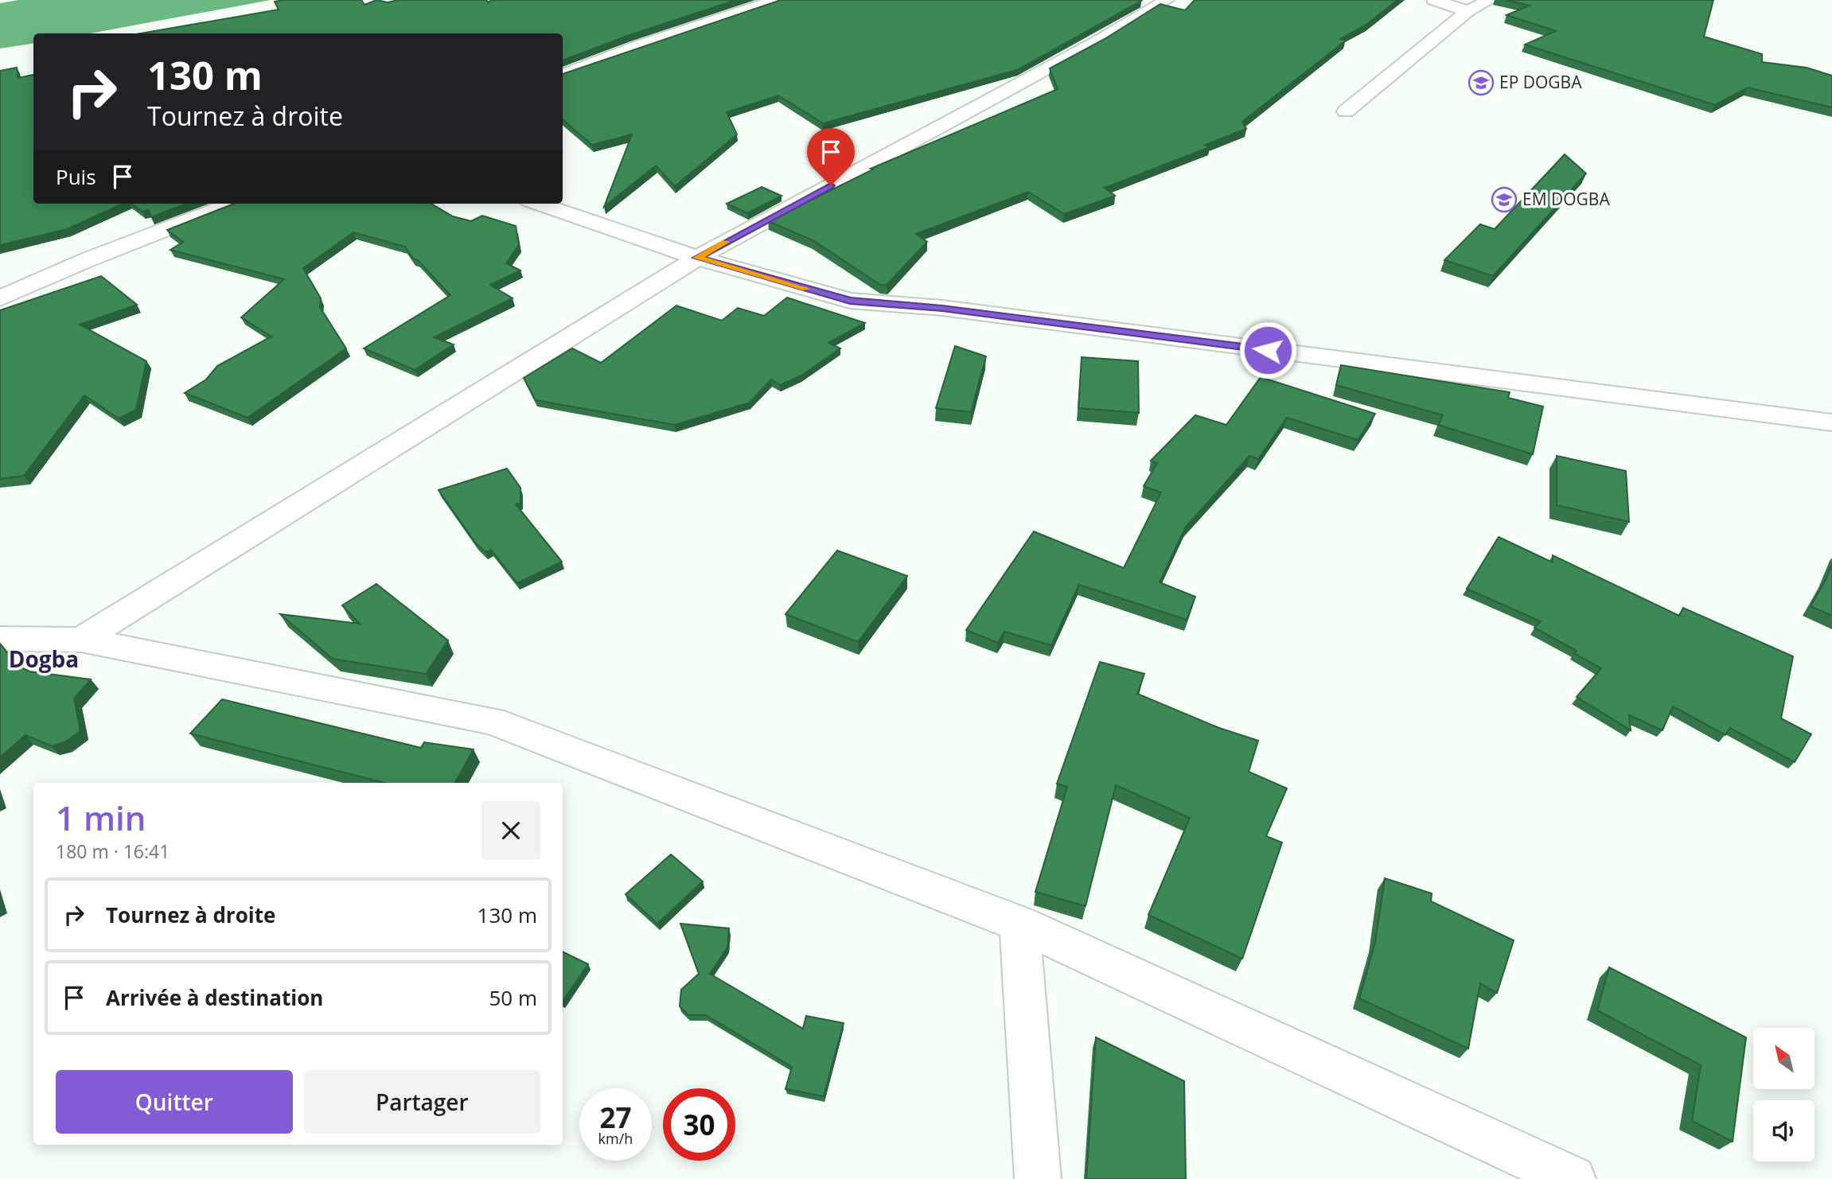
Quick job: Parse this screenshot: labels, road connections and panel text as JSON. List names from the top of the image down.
{
  "districts": ["Dogba"],
  "places": {
    "school or university": ["EP DOGBA", "EM DOGBA"]
  },
  "north": "top left",
  "page": {
    "turn": ["130 m", "Tournez à droite"],
    "then": "Puis",
    "heading": ["1 min", "180 m · 16:41"],
    "list": [
      {
        "name": "Tournez à droite",
        "value": "130 m"
      },
      {
        "name": "Arrivée à destination",
        "value": "50 m"
      }
    ],
    "buttons": ["Quitter", "Partager"],
    "speed": "27 km/h",
    "limit": "30"
  }
}
